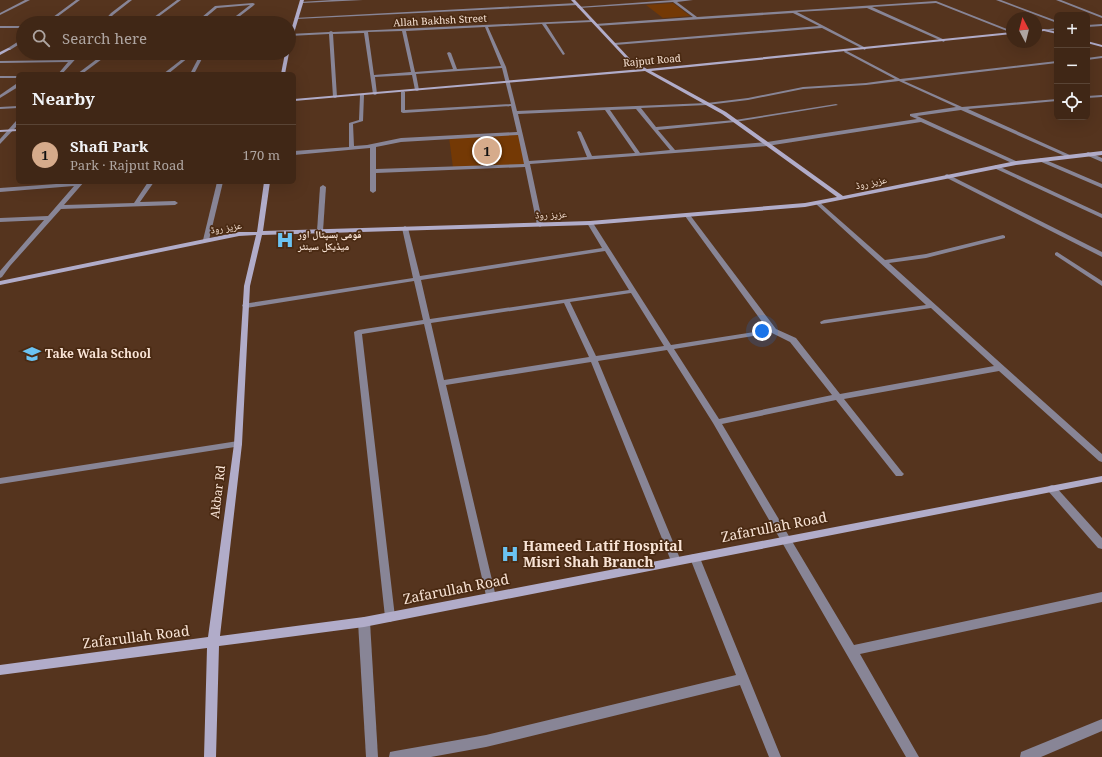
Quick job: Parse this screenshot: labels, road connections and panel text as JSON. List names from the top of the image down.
{
  "streets": {
    "street": [
      "Allah Bakhsh Street",
      "Rajput Road",
      "عزیز روڈ",
      "Akbar Rd",
      "Zafarullah Road"
    ]
  },
  "crossings": [
    ["عزیز روڈ", "Akbar Rd"],
    ["Akbar Rd", "Zafarullah Road"]
  ],
  "places": {
    "hospital": ["قومی ہسپتال اور میڈیکل سینٹر", "Hameed Latif Hospital Misri Shah Branch"],
    "school or university": ["Take Wala School"]
  },
  "north": "top",
  "page": {
    "map_buttons": ["+", "−"],
    "search": "Search here",
    "heading": "Nearby",
    "list": [
      {
        "mark": "1",
        "name": "Shafi Park",
        "note": "Park · Rajput Road",
        "value": "170 m"
      }
    ],
    "pins": "1"
  }
}
